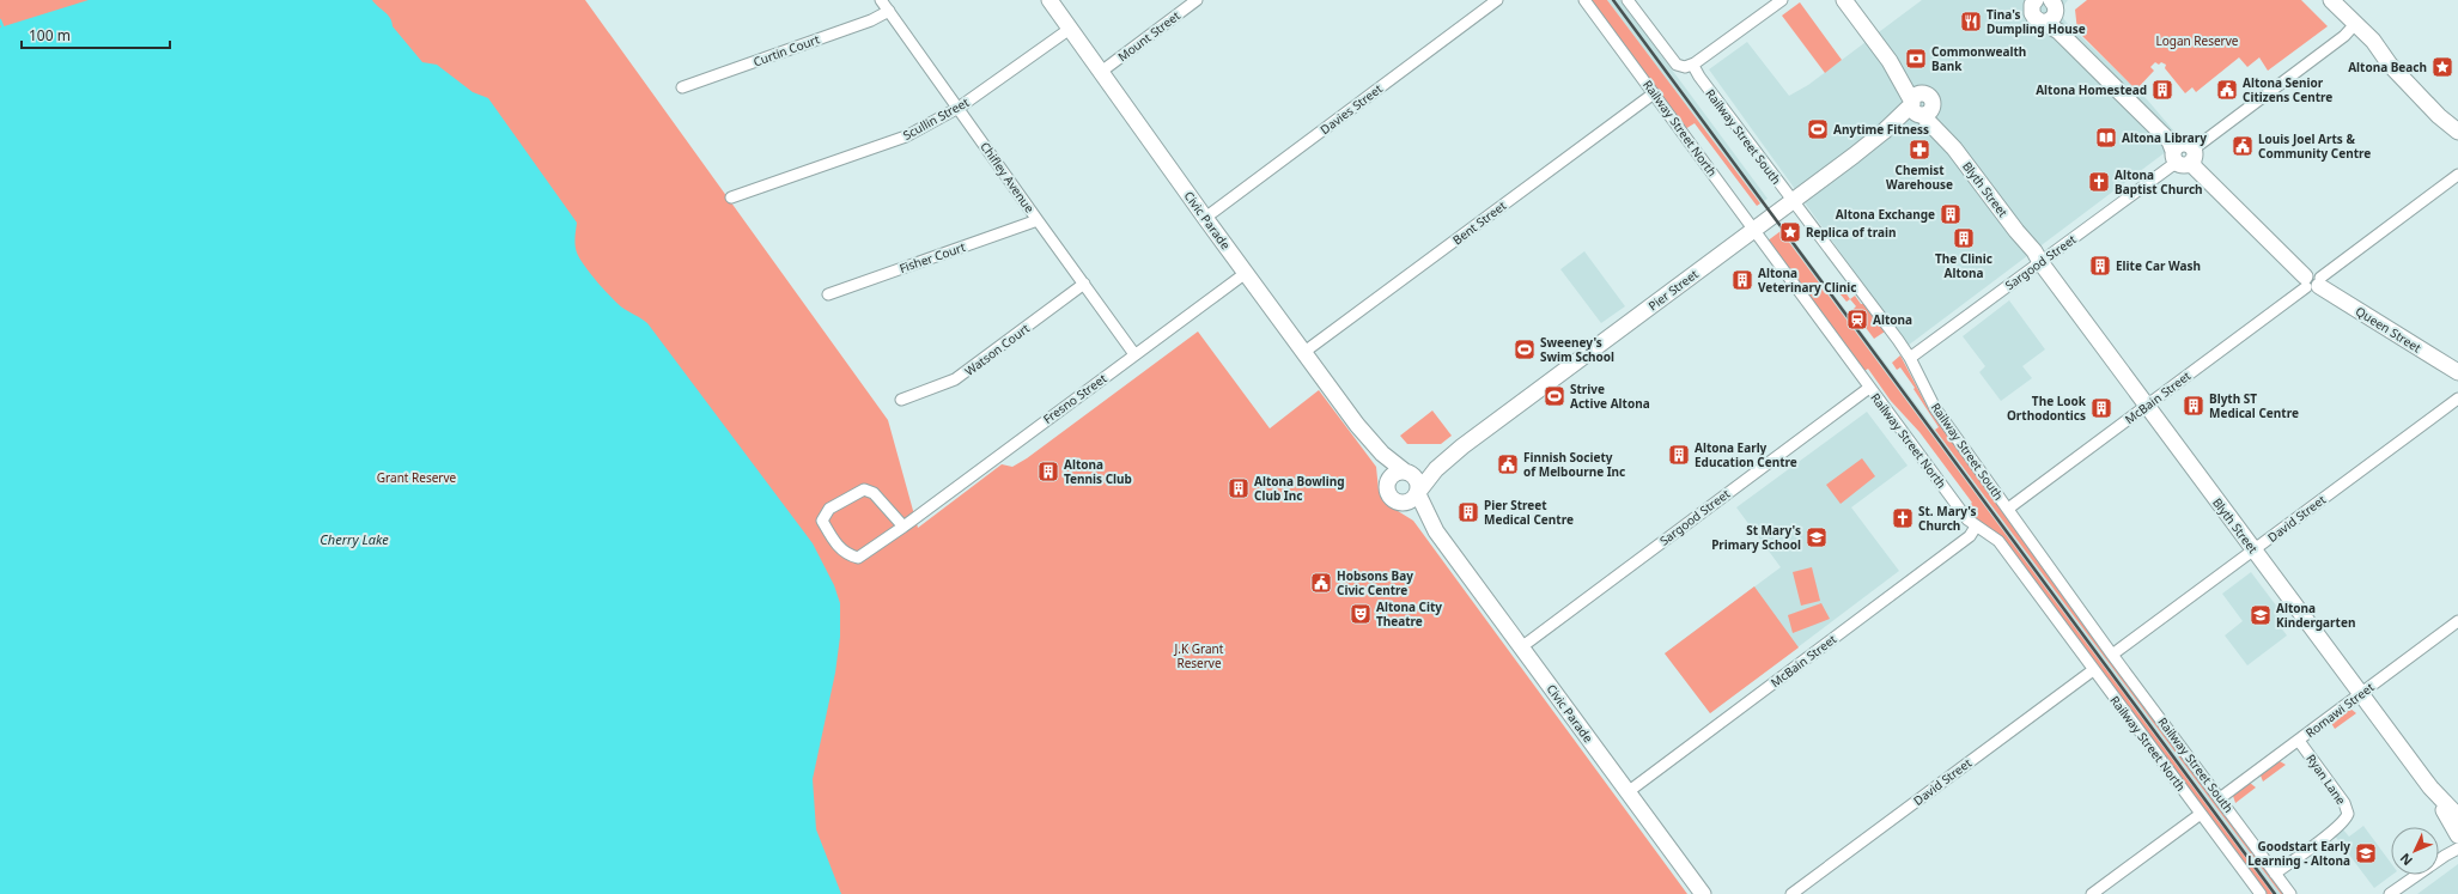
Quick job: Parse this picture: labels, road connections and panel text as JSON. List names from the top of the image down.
{
  "streets": {
    "street": [
      "Mount Street",
      "Curtin Court",
      "Davies Street",
      "Scullin Street",
      "Railway Street North",
      "Railway Street South",
      "Chifley Avenue",
      "Blyth Street",
      "Civic Parade",
      "Bent Street",
      "Fisher Court",
      "Sargood Street",
      "Pier Street",
      "Queen Street",
      "Watson Court",
      "McBain Street",
      "Fresno Street",
      "David Street",
      "Romawi Street",
      "Ryan Lane"
    ]
  },
  "crossings": [
    ["Mount Street", "Civic Parade"],
    ["Curtin Court", "Chifley Avenue"],
    ["Davies Street", "Civic Parade"],
    ["Scullin Street", "Chifley Avenue"],
    ["Scullin Street", "Civic Parade"],
    ["Railway Street North", "Bent Street"],
    ["Railway Street North", "Sargood Street"],
    ["Railway Street North", "Pier Street"],
    ["Railway Street North", "McBain Street"],
    ["Railway Street North", "David Street"],
    ["Railway Street South", "Sargood Street"],
    ["Railway Street South", "Pier Street"],
    ["Railway Street South", "McBain Street"],
    ["Railway Street South", "David Street"],
    ["Railway Street South", "Romawi Street"],
    ["Railway Street South", "Ryan Lane"],
    ["Chifley Avenue", "Fisher Court"],
    ["Chifley Avenue", "Watson Court"],
    ["Chifley Avenue", "Fresno Street"],
    ["Blyth Street", "Sargood Street"],
    ["Blyth Street", "Pier Street"],
    ["Blyth Street", "McBain Street"],
    ["Blyth Street", "David Street"],
    ["Blyth Street", "Romawi Street"],
    ["Civic Parade", "Bent Street"],
    ["Civic Parade", "Sargood Street"],
    ["Civic Parade", "Pier Street"],
    ["Civic Parade", "McBain Street"],
    ["Civic Parade", "Fresno Street"],
    ["Sargood Street", "Queen Street"],
    ["Queen Street", "McBain Street"],
    ["Romawi Street", "Ryan Lane"]
  ],
  "water": ["Cherry Lake"],
  "parks": ["Logan Reserve", "Grant Reserve", "J.K Grant Reserve"],
  "places": {
    "restaurant": ["Tina's Dumpling House"],
    "bank": ["Commonwealth Bank"],
    "place": ["Altona Beach", "Replica of train"],
    "building": [
      "Altona Homestead",
      "Altona Exchange",
      "The Clinic Altona",
      "Elite Car Wash",
      "Altona Veterinary Clinic",
      "Blyth ST Medical Centre",
      "The Look Orthodontics",
      "Altona Early Education Centre",
      "Altona Tennis Club",
      "Altona Bowling Club Inc",
      "Pier Street Medical Centre"
    ],
    "public building": [
      "Altona Senior Citizens Centre",
      "Louis Joel Arts & Community Centre",
      "Finnish Society of Melbourne Inc",
      "Hobsons Bay Civic Centre"
    ],
    "sports": ["Anytime Fitness", "Sweeney's Swim School", "Strive Active Altona"],
    "library": ["Altona Library"],
    "pharmacy": ["Chemist Warehouse"],
    "church": ["Altona Baptist Church", "St. Mary's Church"],
    "station": ["Altona"],
    "school or university": ["St Mary's Primary School", "Altona Kindergarten", "Goodstart Early Learning - Altona"],
    "theatre": ["Altona City Theatre"]
  },
  "scale_bar": "100 m",
  "north": "bottom left"
}
